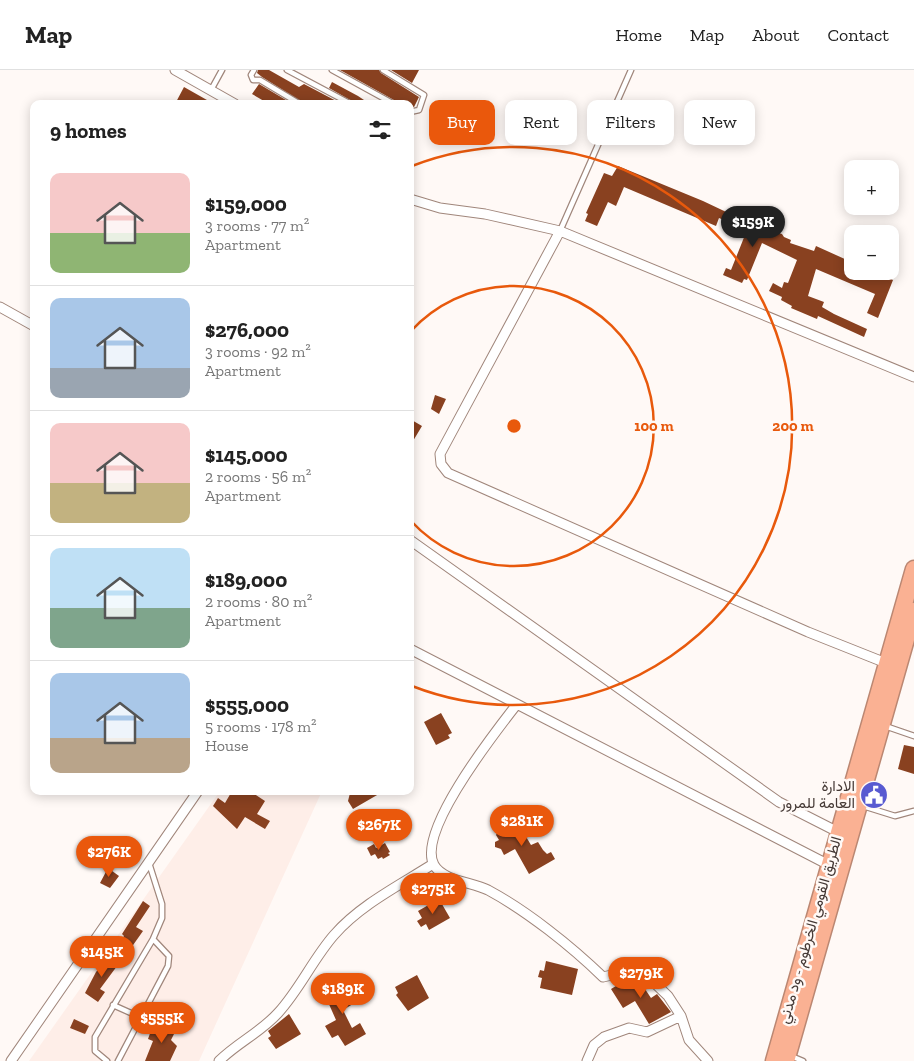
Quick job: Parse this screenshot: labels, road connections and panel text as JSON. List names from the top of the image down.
{
  "streets": {
    "highway": ["الطريق القومي الخرطوم - ود مدني"]
  },
  "places": {
    "public building": ["الادارة العامة للمرور"]
  },
  "page": {
    "header": "Map",
    "nav": [
      "Home",
      "Map",
      "About",
      "Contact"
    ],
    "chip": [
      "Buy",
      "Rent",
      "Filters",
      "New"
    ],
    "heading": "9 homes",
    "map_buttons": ["+", "−"],
    "list": [
      {
        "name": "$159,000",
        "note": "3 rooms · 77 m² · Apartment"
      },
      {
        "name": "$276,000",
        "note": "3 rooms · 92 m² · Apartment"
      },
      {
        "name": "$145,000",
        "note": "2 rooms · 56 m² · Apartment"
      },
      {
        "name": "$189,000",
        "note": "2 rooms · 80 m² · Apartment"
      },
      {
        "name": "$555,000",
        "note": "5 rooms · 178 m² · House"
      }
    ],
    "price": [
      "$159K",
      "$281K",
      "$267K",
      "$276K",
      "$275K",
      "$145K",
      "$279K",
      "$189K",
      "$555K"
    ]
  },
  "rings": ["100 m", "200 m"]
}
